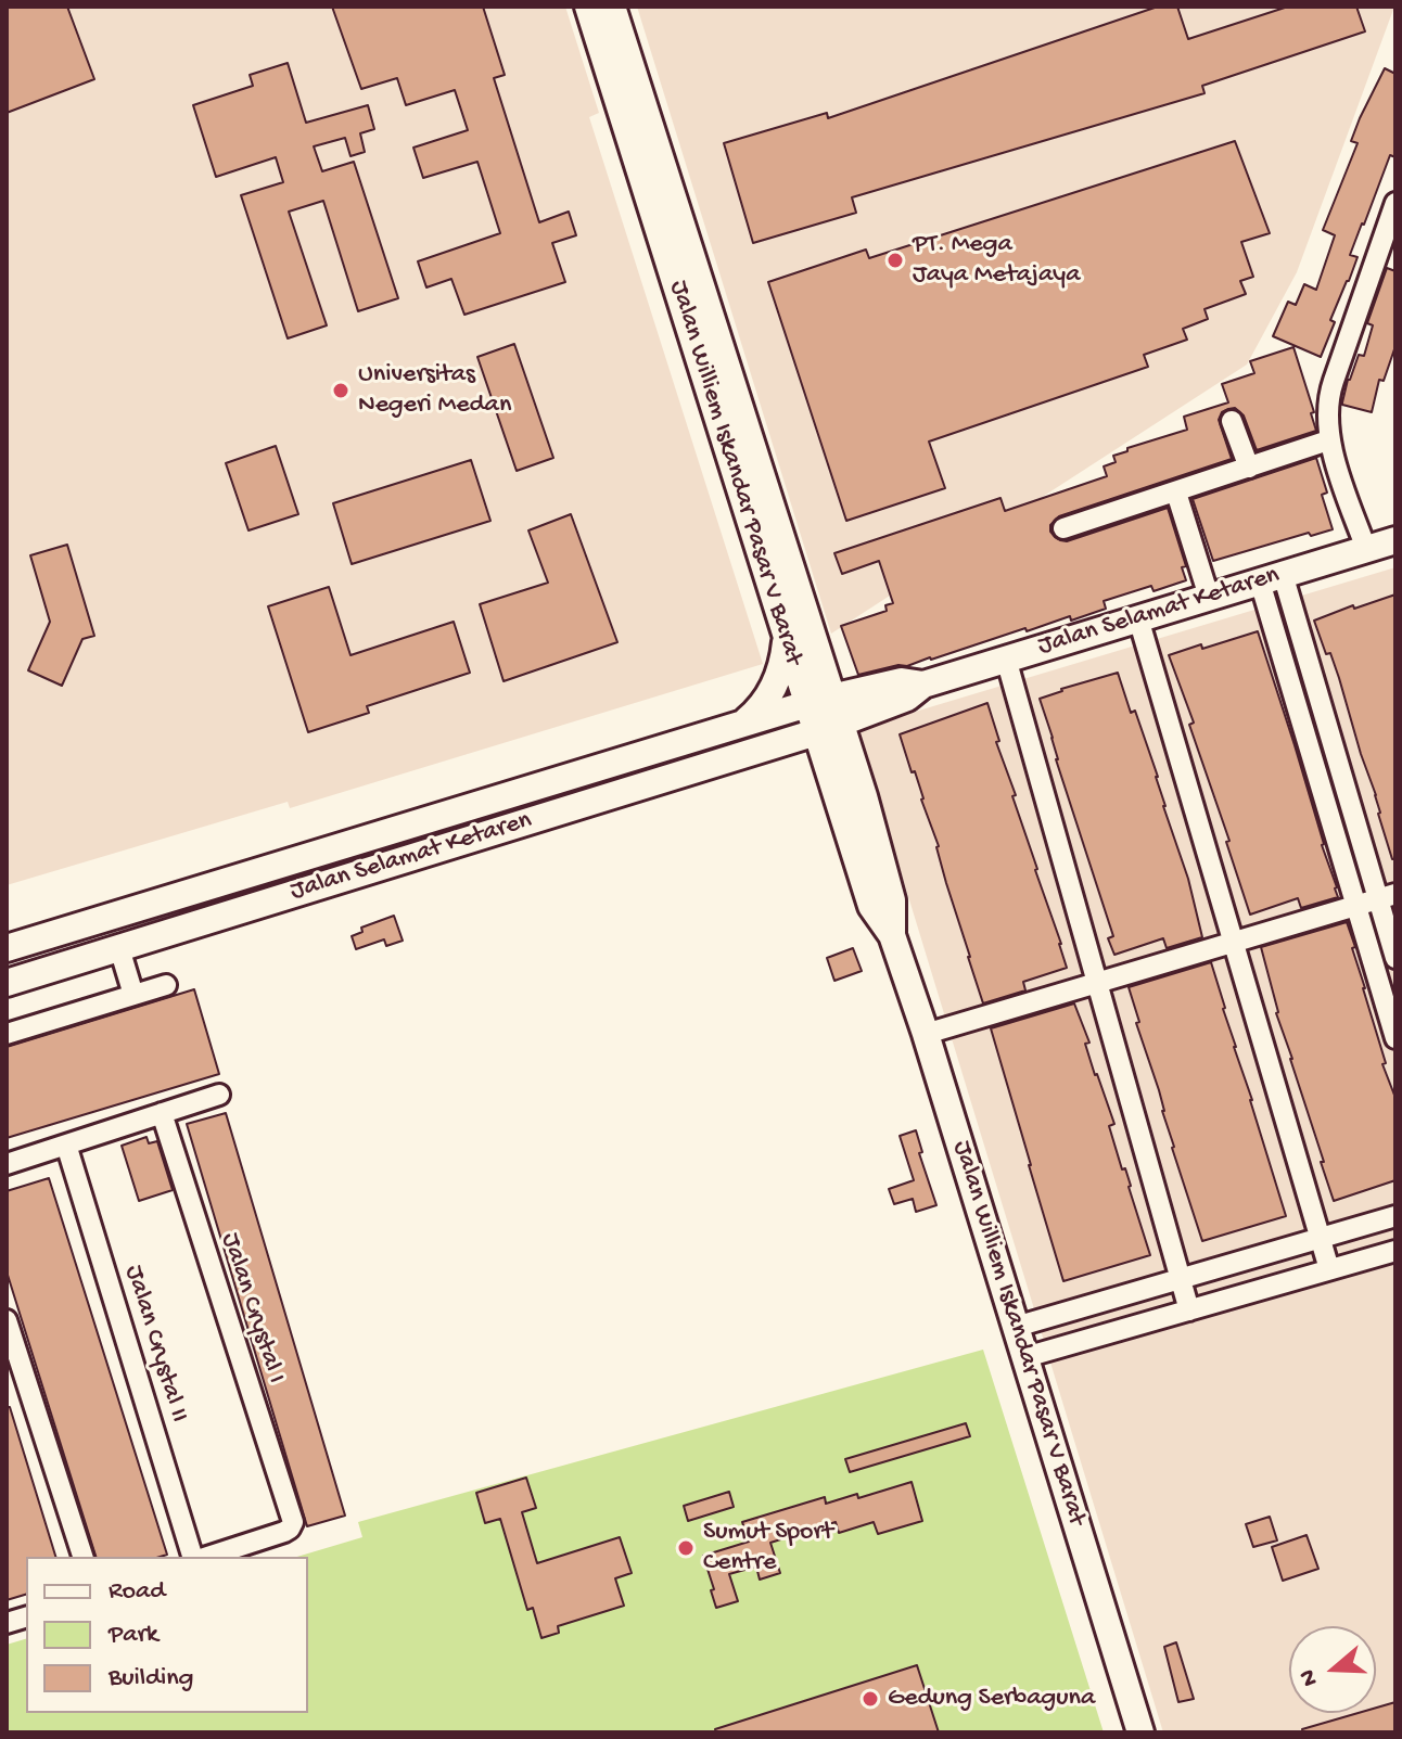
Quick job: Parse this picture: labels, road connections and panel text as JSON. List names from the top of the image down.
{
  "streets": {
    "street": [
      "Jalan Williem Iskandar Pasar V Barat",
      "Jalan Selamat Ketaren",
      "Jalan Crystal I",
      "Jalan Crystal II"
    ]
  },
  "crossings": [
    ["Jalan Williem Iskandar Pasar V Barat", "Jalan Selamat Ketaren"]
  ],
  "places": [
    "PT. Mega Jaya Metajaya",
    "Universitas Negeri Medan",
    "Sumut Sport Centre",
    "Gedung Serbaguna"
  ],
  "legend": ["Road", "Park", "Building"],
  "north": "left"
}
